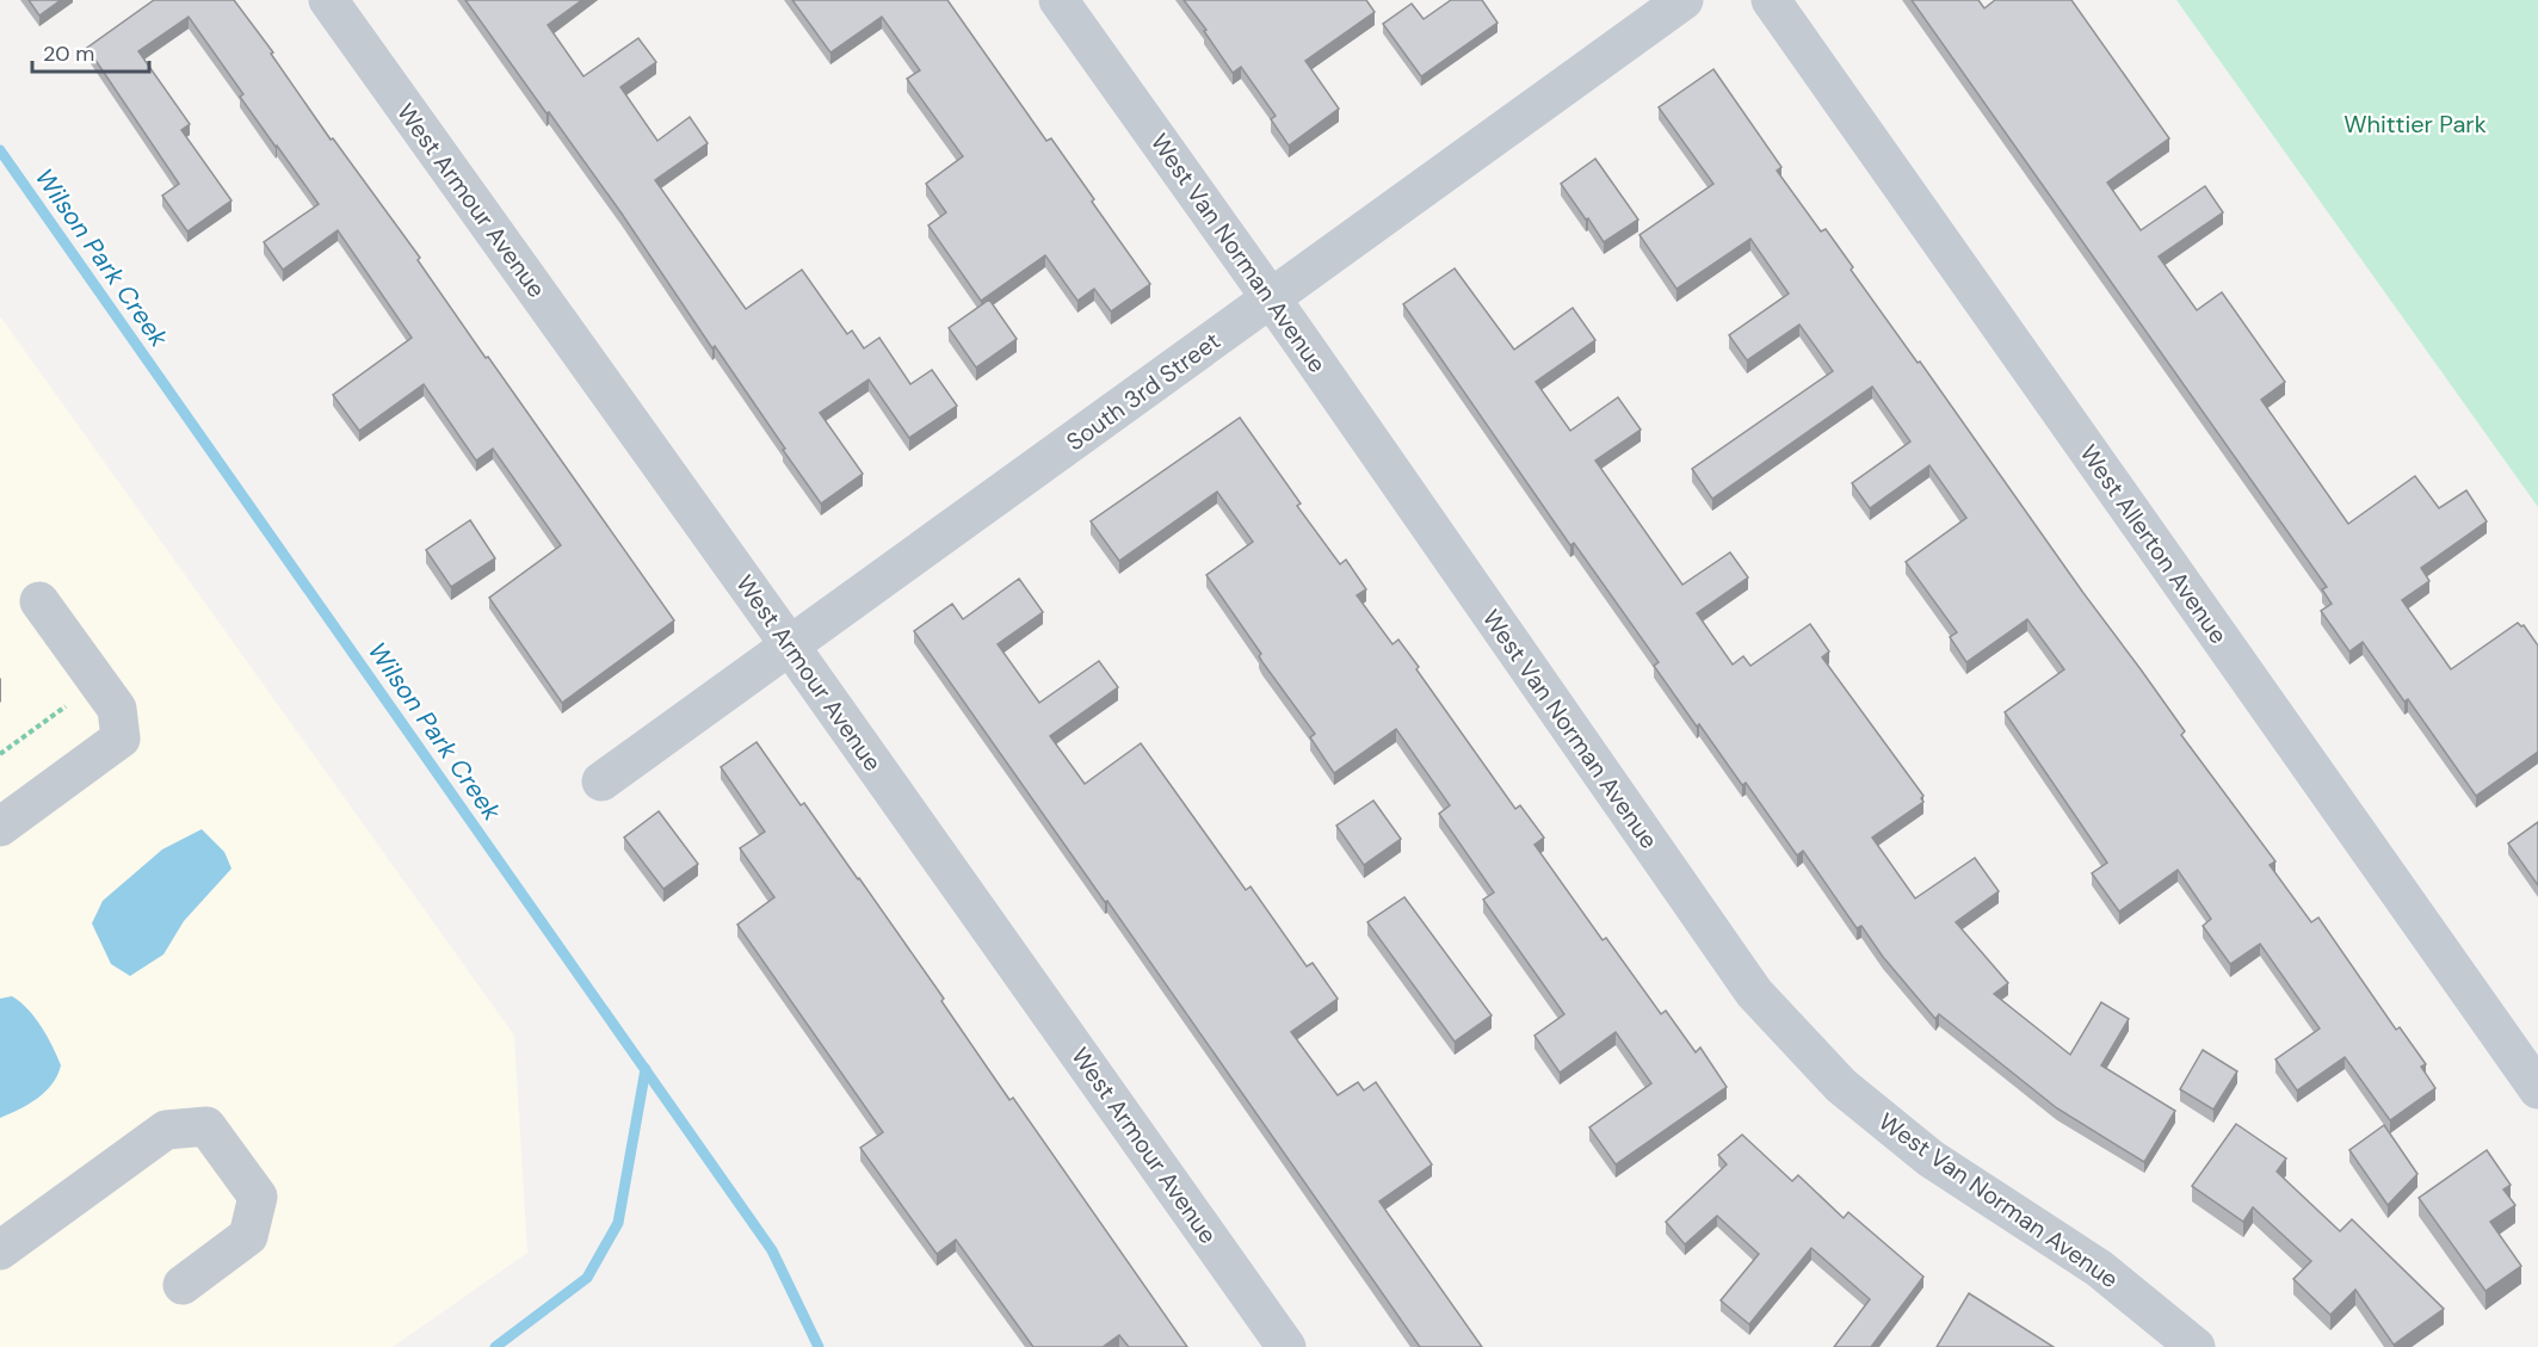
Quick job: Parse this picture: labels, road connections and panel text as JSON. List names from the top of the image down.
{
  "streets": {
    "street": [
      "West Armour Avenue",
      "West Van Norman Avenue",
      "South 3rd Street",
      "West Allerton Avenue"
    ]
  },
  "crossings": [
    ["West Armour Avenue", "South 3rd Street"],
    ["West Van Norman Avenue", "South 3rd Street"]
  ],
  "water": ["Wilson Park Creek"],
  "parks": ["Whittier Park"],
  "scale_bar": "20 m"
}
